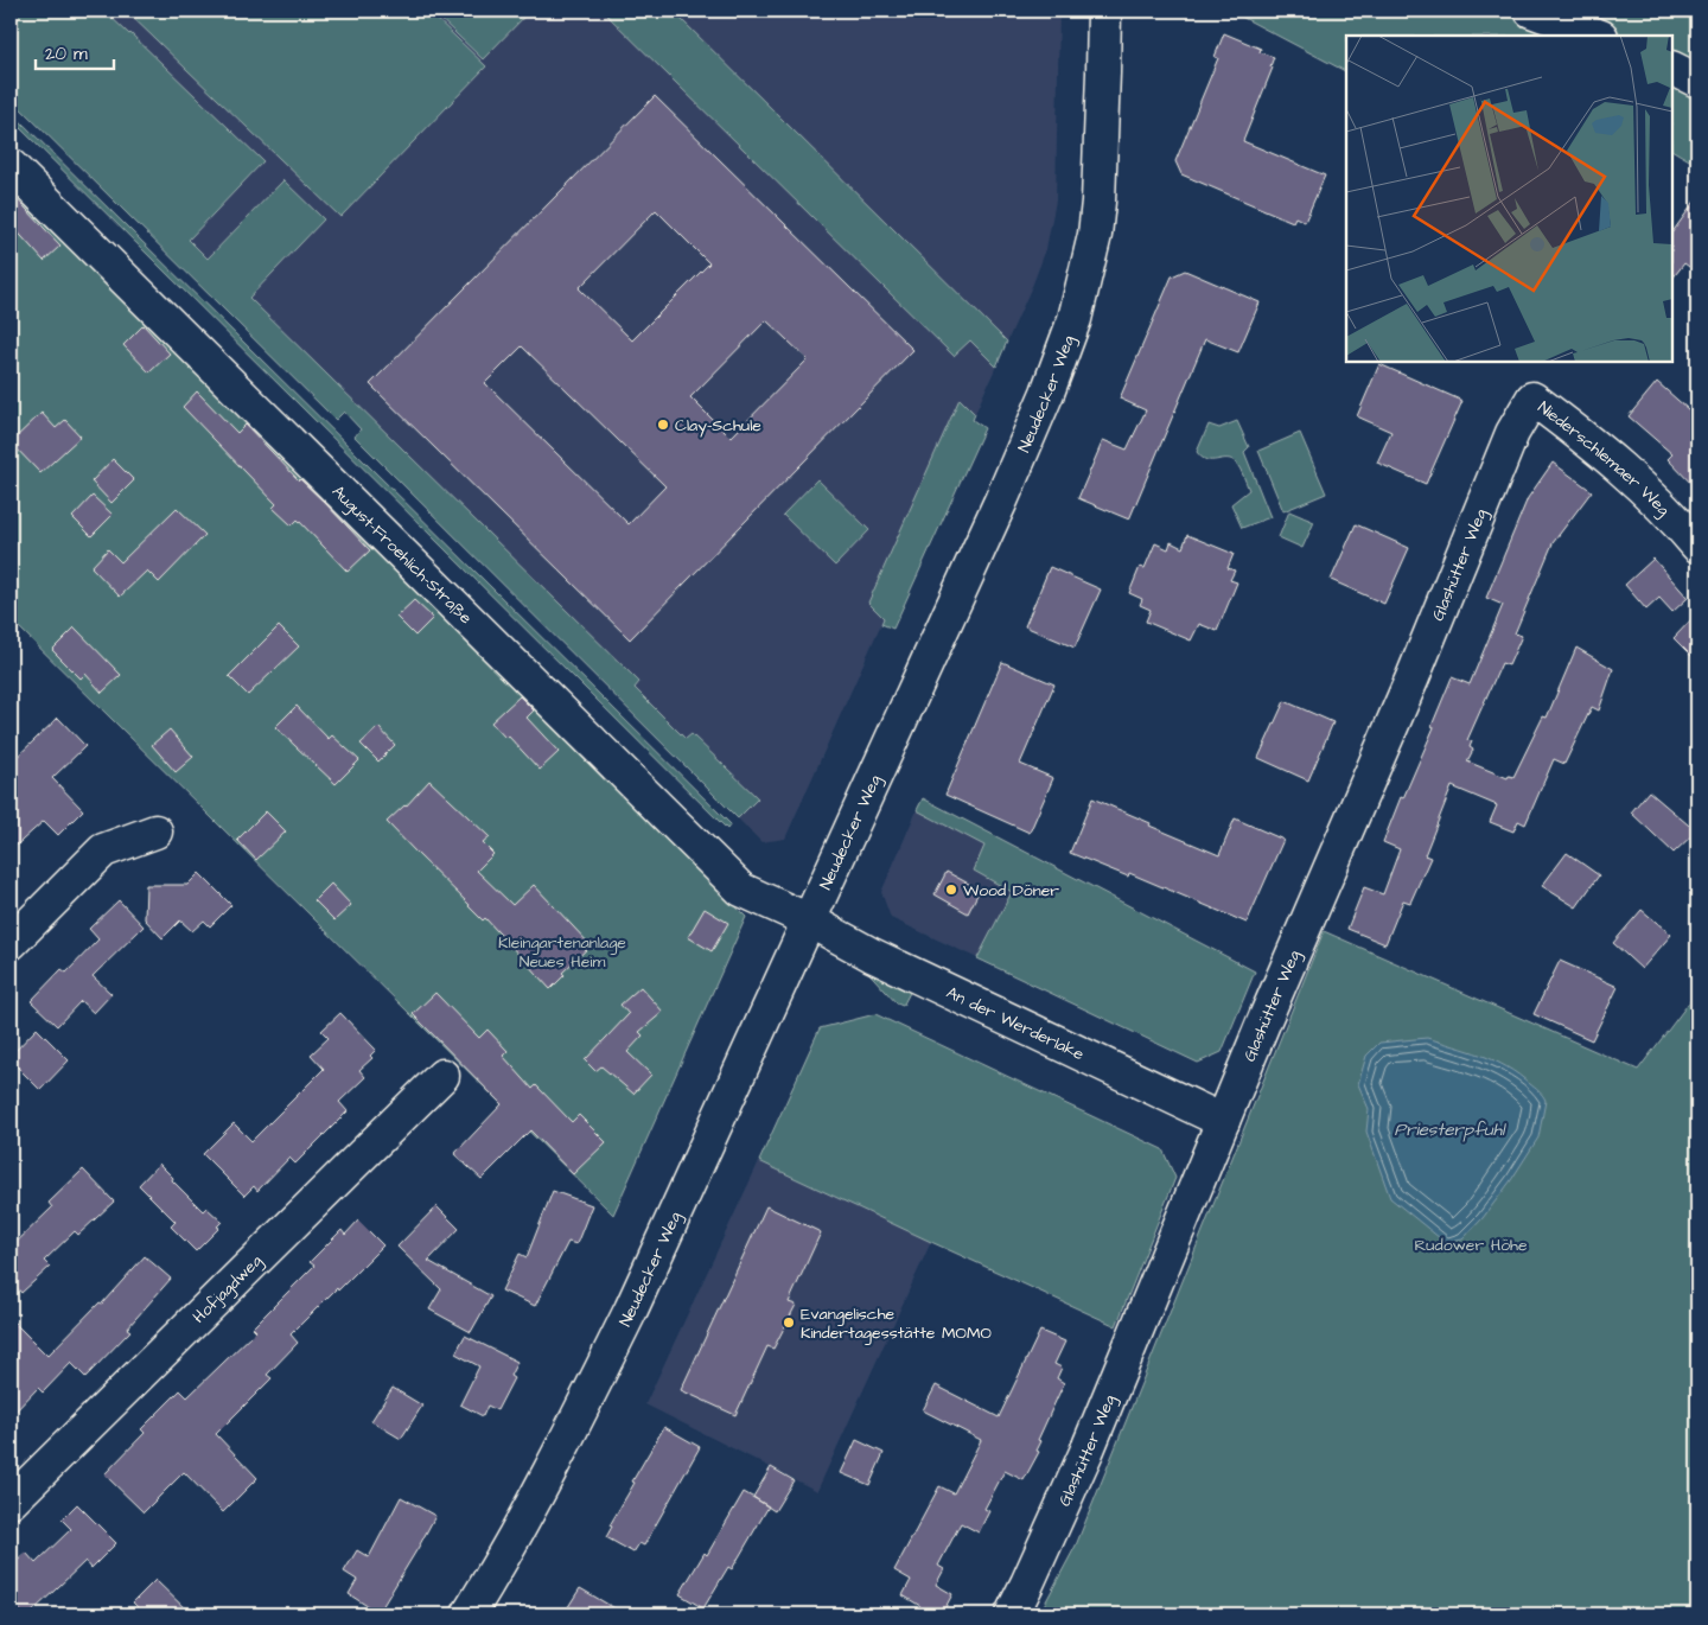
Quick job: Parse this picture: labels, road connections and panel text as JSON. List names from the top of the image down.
{
  "streets": {
    "street": [
      "Neudecker Weg",
      "Niederschlemaer Weg",
      "August-Froehlich-Straße",
      "Glashütter Weg",
      "An der Werderlake",
      "Hofjagdweg"
    ]
  },
  "crossings": [
    ["Neudecker Weg", "August-Froehlich-Straße"],
    ["Neudecker Weg", "An der Werderlake"],
    ["Niederschlemaer Weg", "Glashütter Weg"],
    ["August-Froehlich-Straße", "An der Werderlake"],
    ["Glashütter Weg", "An der Werderlake"]
  ],
  "water": ["Priesterpfuhl"],
  "parks": ["Kleingartenanlage Neues Heim", "Rudower Höhe"],
  "places": ["Clay-Schule", "Wood Döner", "Evangelische Kindertagesstätte MOMO"],
  "scale_bar": "20 m"
}
